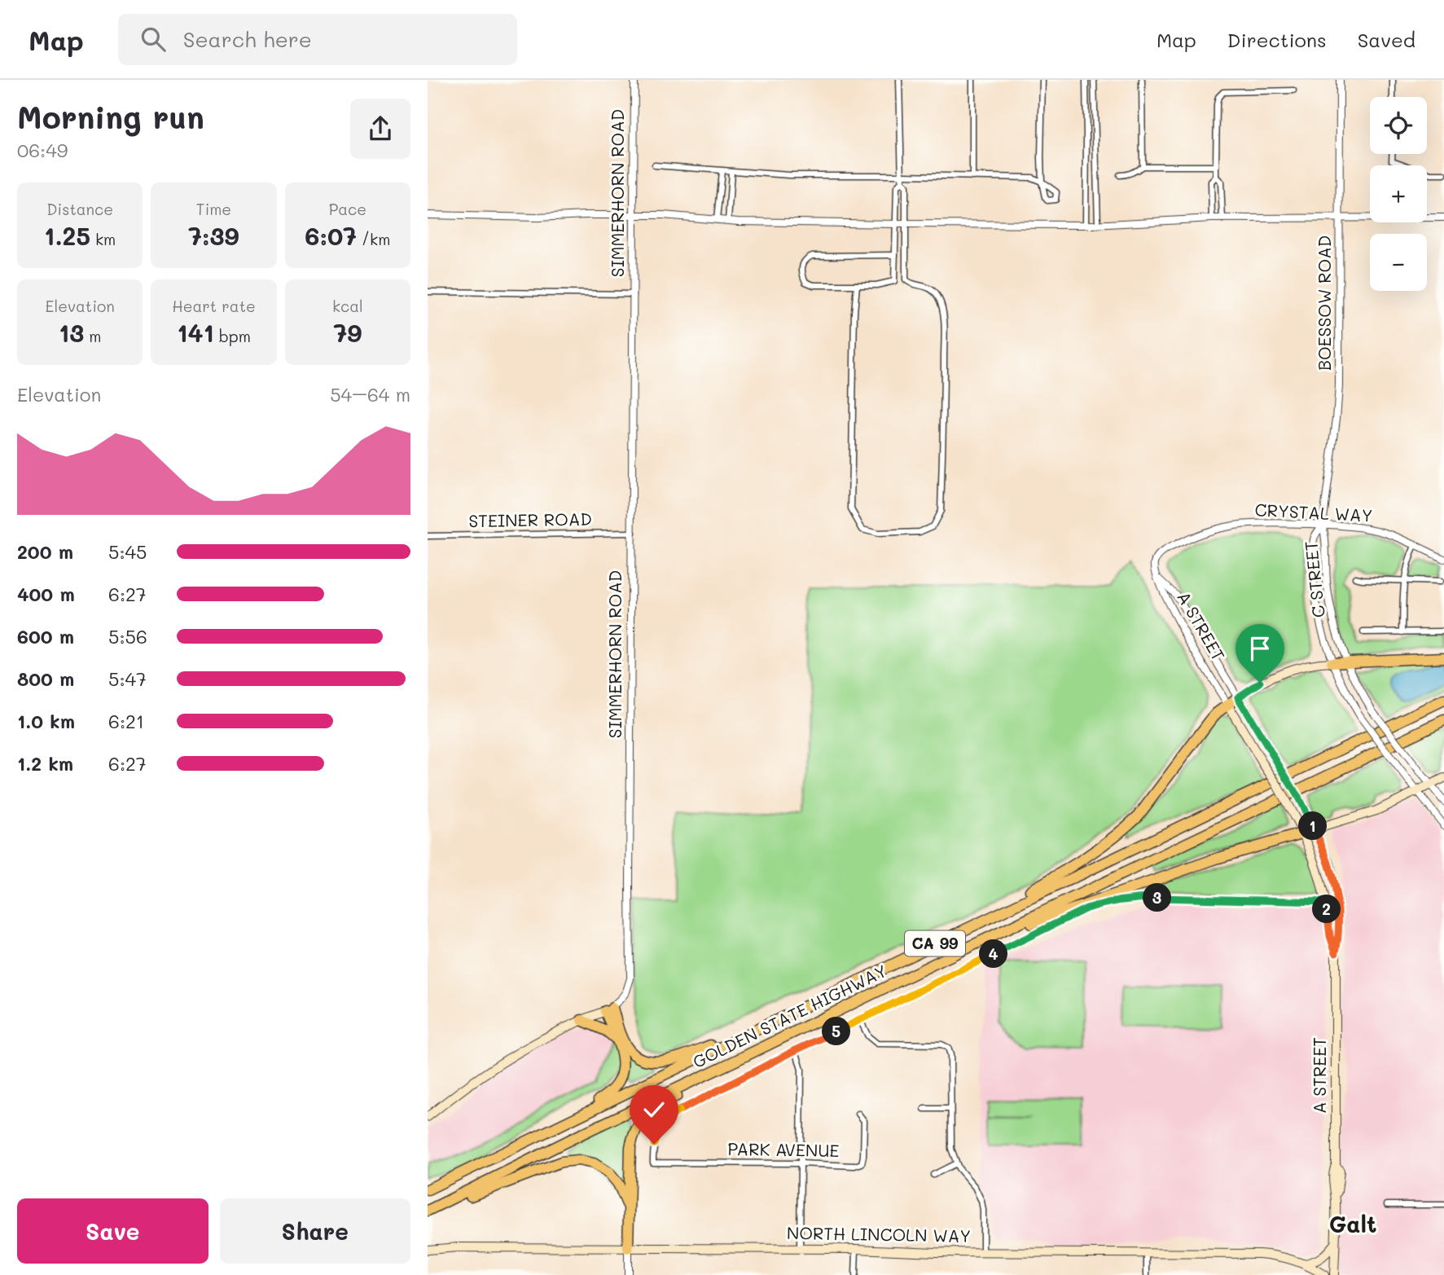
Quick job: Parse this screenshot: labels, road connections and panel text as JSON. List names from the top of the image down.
{
  "streets": {
    "highway": ["CA 99", "GOLDEN STATE HIGHWAY"],
    "main road": ["A STREET", "NORTH LINCOLN WAY"],
    "street": [
      "SIMMERHORN ROAD",
      "BOESSOW ROAD",
      "CRYSTAL WAY",
      "STEINER ROAD",
      "C STREET",
      "PARK AVENUE"
    ]
  },
  "crossings": [
    ["SIMMERHORN ROAD", "STEINER ROAD"],
    ["BOESSOW ROAD", "CRYSTAL WAY"],
    ["BOESSOW ROAD", "C STREET"],
    ["CRYSTAL WAY", "C STREET"],
    ["CRYSTAL WAY", "A STREET"]
  ],
  "districts": ["Galt"],
  "page": {
    "header": "Map",
    "search": "Search here",
    "nav": ["Map", "Directions", "Saved"],
    "heading": ["Morning run", "06:49"],
    "map_buttons": ["+", "−"],
    "stats": [
      ["Distance", "1.25 km"],
      ["Time", "7:39"],
      ["Pace", "6:07 /km"],
      ["Elevation", "13 m"],
      ["Heart rate", "141 bpm"],
      ["kcal", "79"]
    ],
    "chart": ["Elevation", "54–64 m"],
    "list": [
      {
        "name": "200 m",
        "note": "5:45"
      },
      {
        "name": "400 m",
        "note": "6:27"
      },
      {
        "name": "600 m",
        "note": "5:56"
      },
      {
        "name": "800 m",
        "note": "5:47"
      },
      {
        "name": "1.0 km",
        "note": "6:21"
      },
      {
        "name": "1.2 km",
        "note": "6:27"
      }
    ],
    "pins": [
      "1",
      "3",
      "2",
      "4",
      "5"
    ],
    "buttons": ["Save", "Share"]
  }
}
